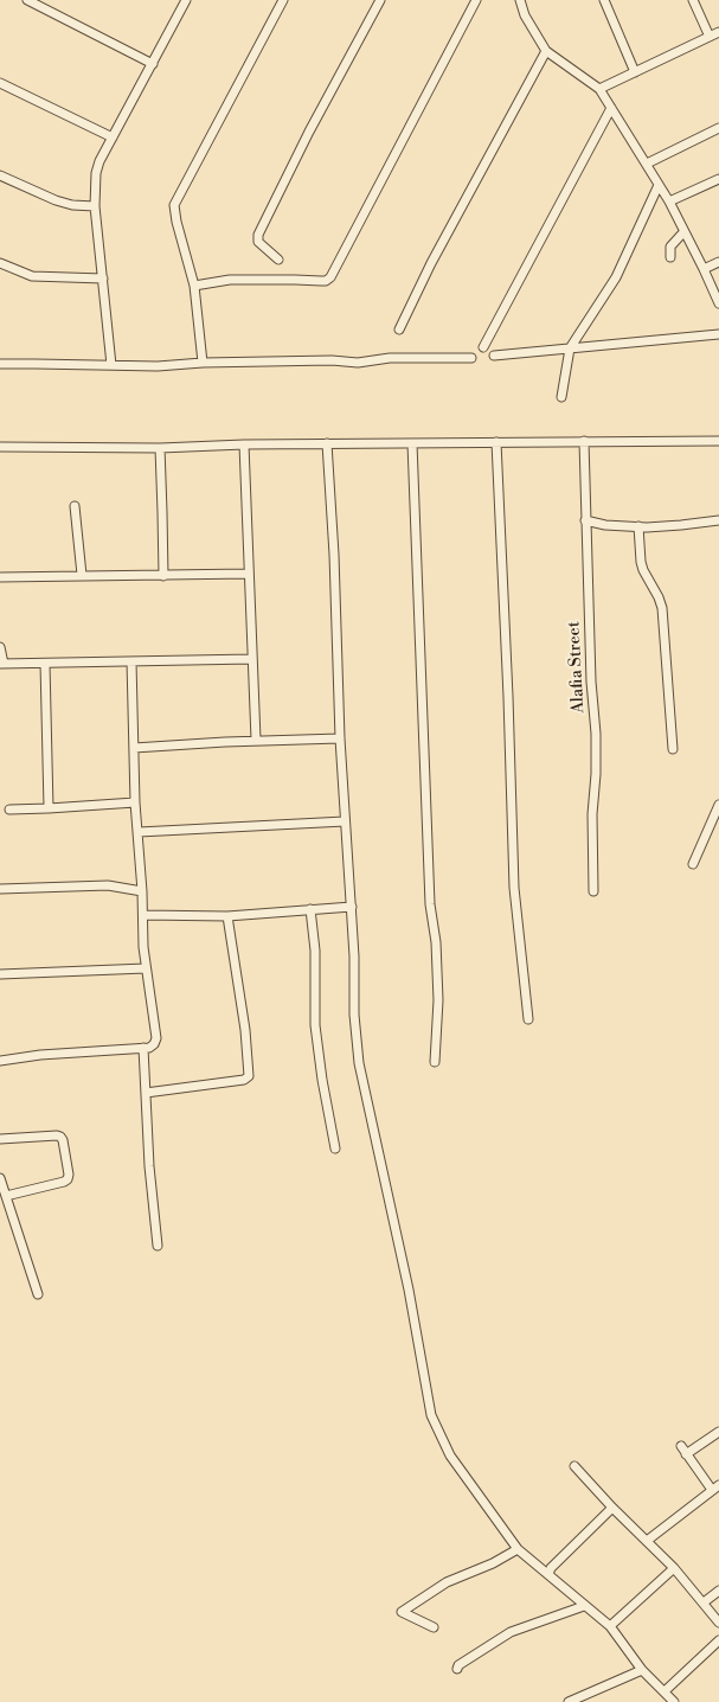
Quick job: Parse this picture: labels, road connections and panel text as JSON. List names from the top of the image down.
{
  "streets": {
    "street": ["Alafia Street"]
  }
}
